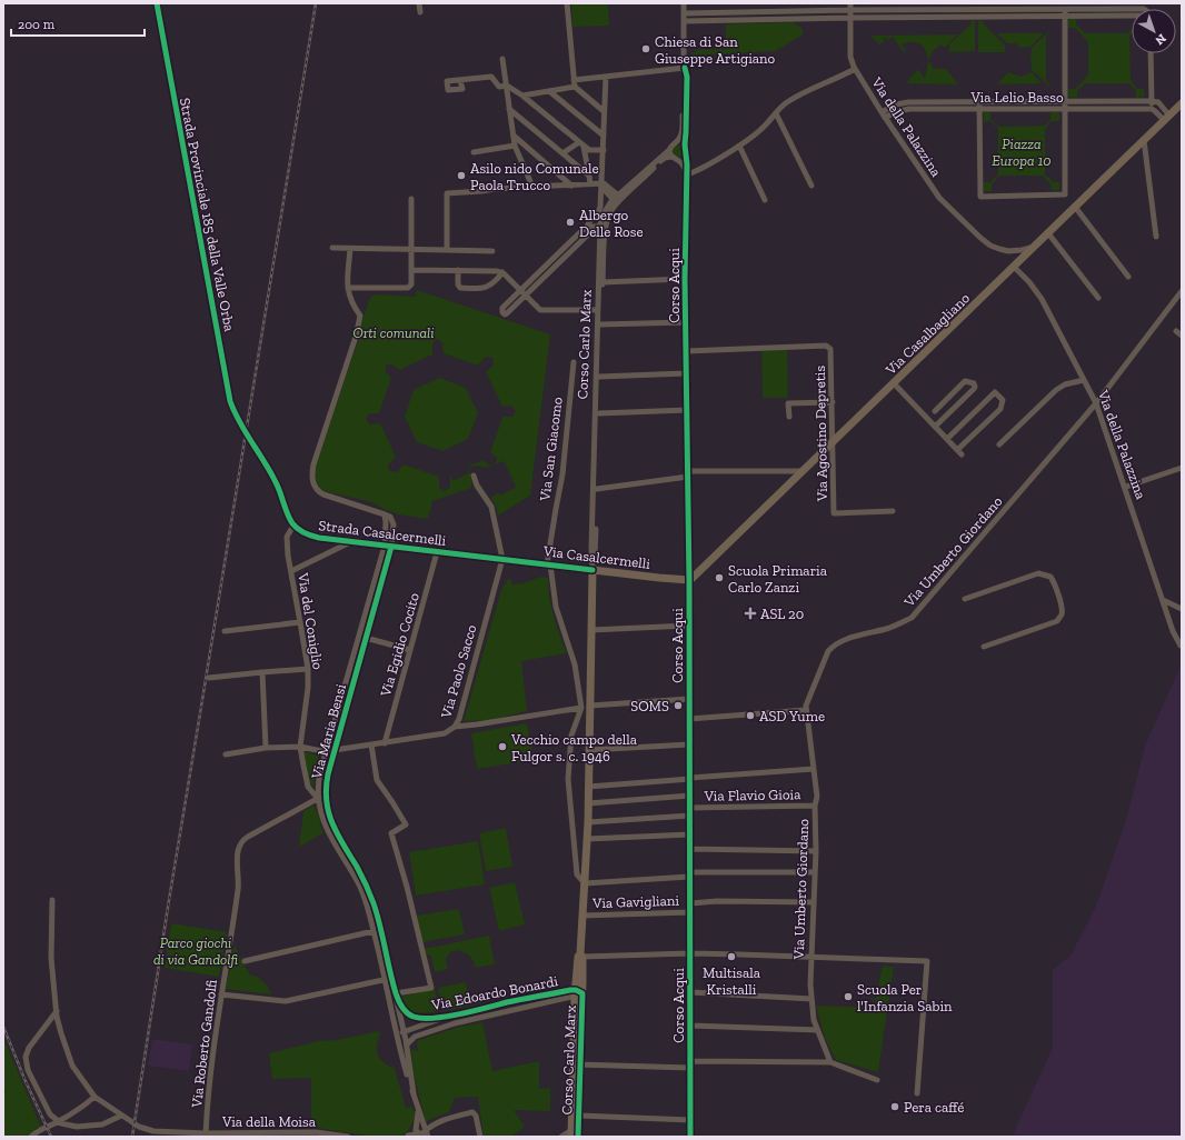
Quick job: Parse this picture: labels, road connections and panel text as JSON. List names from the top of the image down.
{
  "streets": {
    "main road": [
      "Strada Provinciale 185 della Valle Orba",
      "Via Casalbagliano",
      "Corso Carlo Marx",
      "Strada Casalcermelli",
      "Via Casalcermelli"
    ],
    "street": [
      "Via Lelio Basso",
      "Via della Palazzina",
      "Corso Acqui",
      "Via Agostino Depretis",
      "Via San Giacomo",
      "Via Umberto Giordano",
      "Via del Coniglio",
      "Via Egidio Cocito",
      "Via Paolo Sacco",
      "Via Maria Bensi",
      "Via Flavio Gioia",
      "Via Gavigliani",
      "Via Edoardo Bonardi",
      "Via Roberto Gandolfi",
      "Via della Moisa"
    ]
  },
  "crossings": [
    ["Via Lelio Basso", "Via della Palazzina"],
    ["Via della Palazzina", "Via Casalbagliano"],
    ["Via della Palazzina", "Via Umberto Giordano"],
    ["Strada Provinciale 185 della Valle Orba", "Strada Casalcermelli"],
    ["Strada Provinciale 185 della Valle Orba", "Via del Coniglio"],
    ["Corso Acqui", "Via Casalbagliano"],
    ["Corso Acqui", "Corso Carlo Marx"],
    ["Corso Acqui", "Via Agostino Depretis"],
    ["Corso Acqui", "Via Casalcermelli"],
    ["Corso Acqui", "Via Flavio Gioia"],
    ["Corso Acqui", "Via Gavigliani"],
    ["Via Casalbagliano", "Via Agostino Depretis"],
    ["Via Casalbagliano", "Via Casalcermelli"],
    ["Corso Carlo Marx", "Via San Giacomo"],
    ["Corso Carlo Marx", "Via Casalcermelli"],
    ["Corso Carlo Marx", "Via Gavigliani"],
    ["Corso Carlo Marx", "Via Edoardo Bonardi"],
    ["Via San Giacomo", "Via Casalcermelli"],
    ["Strada Casalcermelli", "Via Casalcermelli"],
    ["Strada Casalcermelli", "Via del Coniglio"],
    ["Strada Casalcermelli", "Via Egidio Cocito"],
    ["Strada Casalcermelli", "Via Paolo Sacco"],
    ["Strada Casalcermelli", "Via Maria Bensi"],
    ["Via Umberto Giordano", "Via Flavio Gioia"],
    ["Via Casalcermelli", "Via Paolo Sacco"],
    ["Via del Coniglio", "Via Paolo Sacco"],
    ["Via del Coniglio", "Via Maria Bensi"],
    ["Via del Coniglio", "Via Roberto Gandolfi"],
    ["Via Egidio Cocito", "Via Paolo Sacco"],
    ["Via Paolo Sacco", "Via Maria Bensi"],
    ["Via Maria Bensi", "Via Edoardo Bonardi"],
    ["Via Maria Bensi", "Via Roberto Gandolfi"],
    ["Via Roberto Gandolfi", "Via della Moisa"]
  ],
  "parks": ["Piazza Europa 10", "Orti comunali", "Parco giochi di via Gandolfi"],
  "places": {
    "other": [
      "Chiesa di San Giuseppe Artigiano",
      "Asilo nido Comunale Paola Trucco",
      "Albergo Delle Rose",
      "Scuola Primaria Carlo Zanzi",
      "SOMS",
      "ASD Yume",
      "Vecchio campo della Fulgor s. c. 1946",
      "Multisala Kristalli",
      "Scuola Per l'Infanzia Sabin",
      "Pera caffé"
    ],
    "health": ["ASL 20"]
  },
  "scale_bar": "200 m",
  "north": "bottom right"
}
